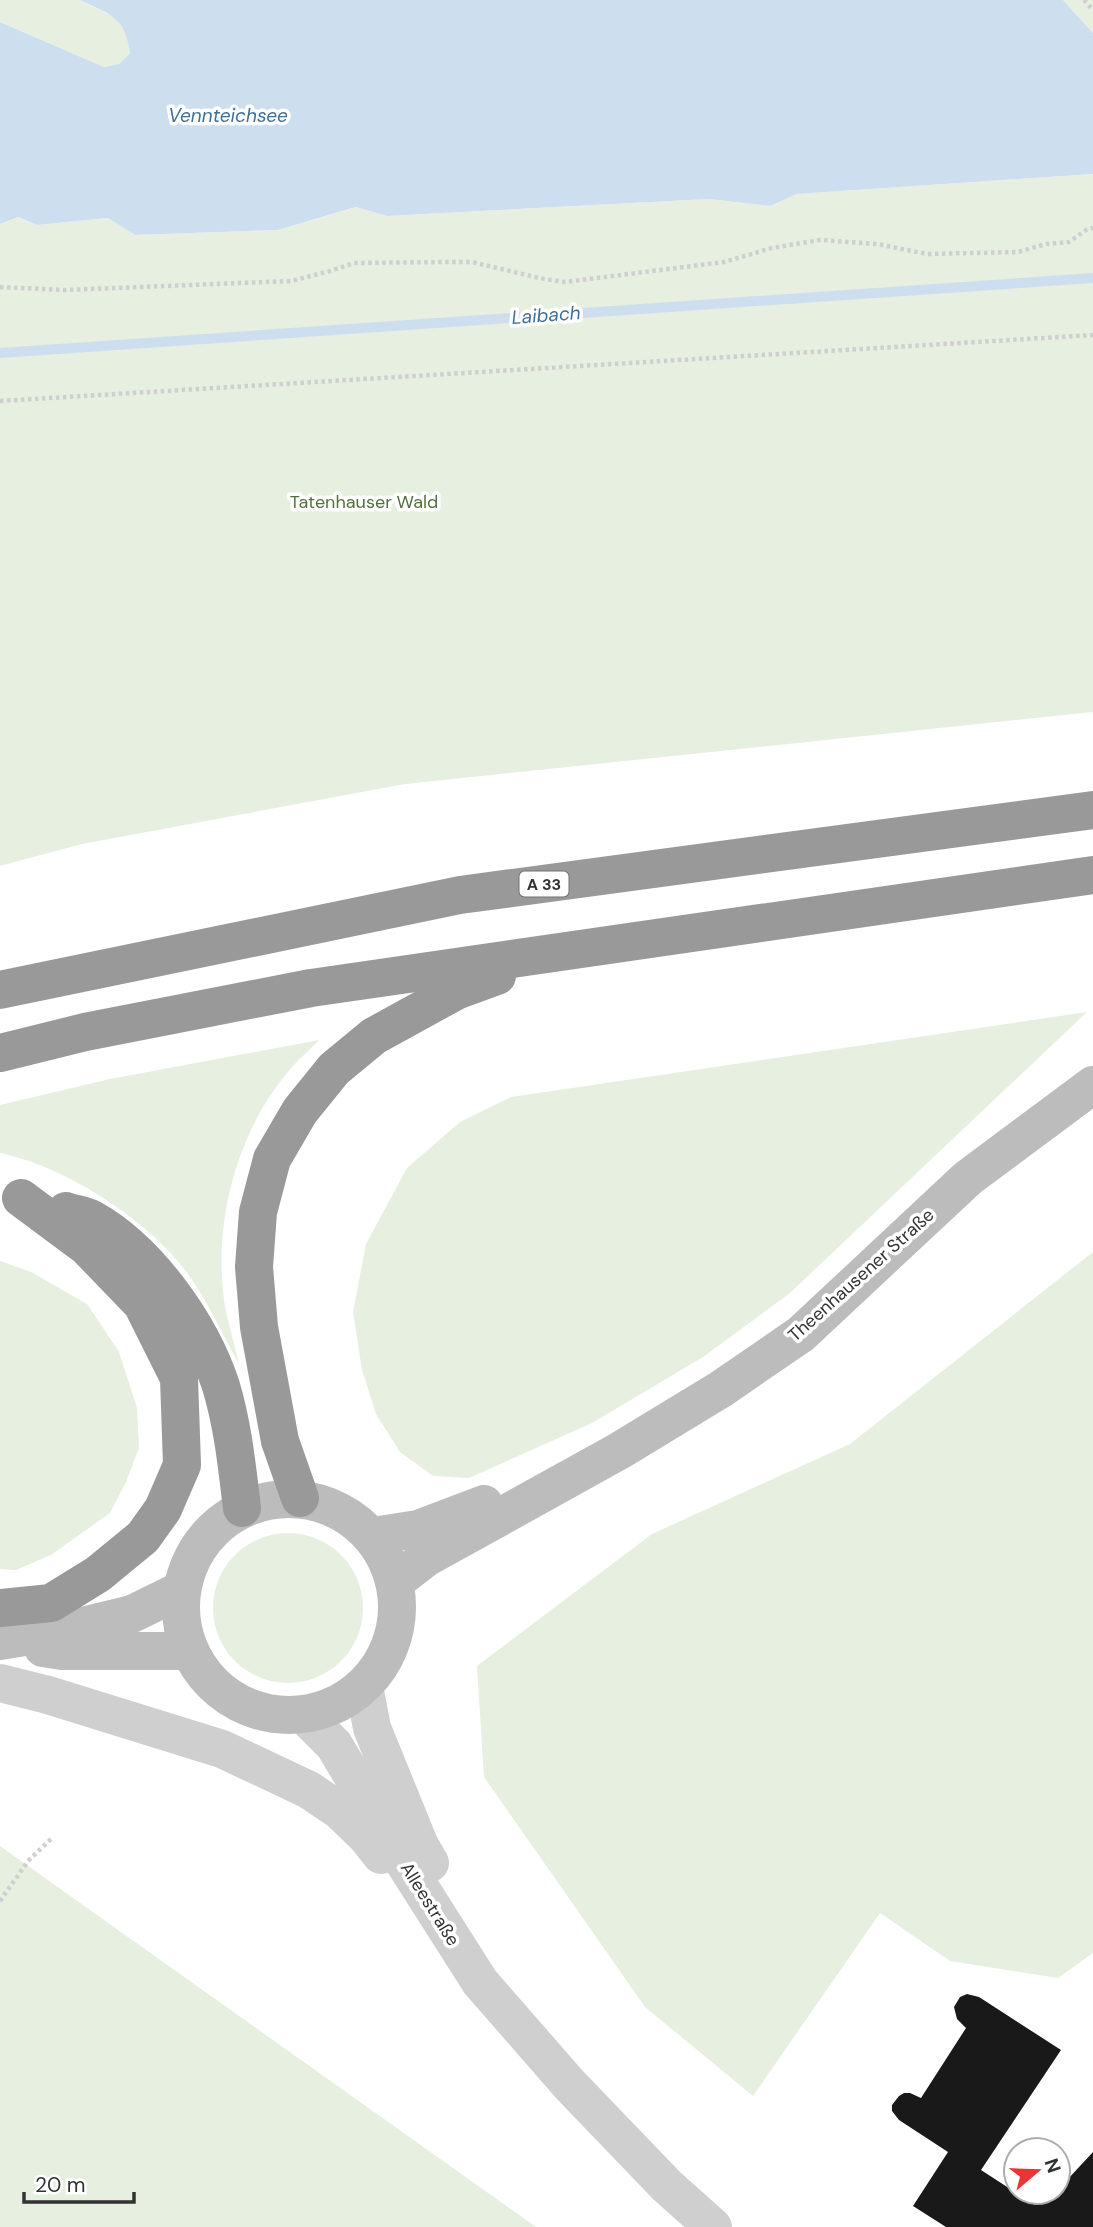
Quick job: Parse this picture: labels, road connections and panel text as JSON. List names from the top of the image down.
{
  "streets": {
    "highway": ["A 33"],
    "main road": ["Theenhausener Straße"],
    "street": ["Alleestraße"]
  },
  "crossings": [
    ["Theenhausener Straße", "Alleestraße"]
  ],
  "water": ["Vennteichsee", "Laibach"],
  "parks": ["Tatenhauser Wald"],
  "scale_bar": "20 m",
  "north": "right"
}
